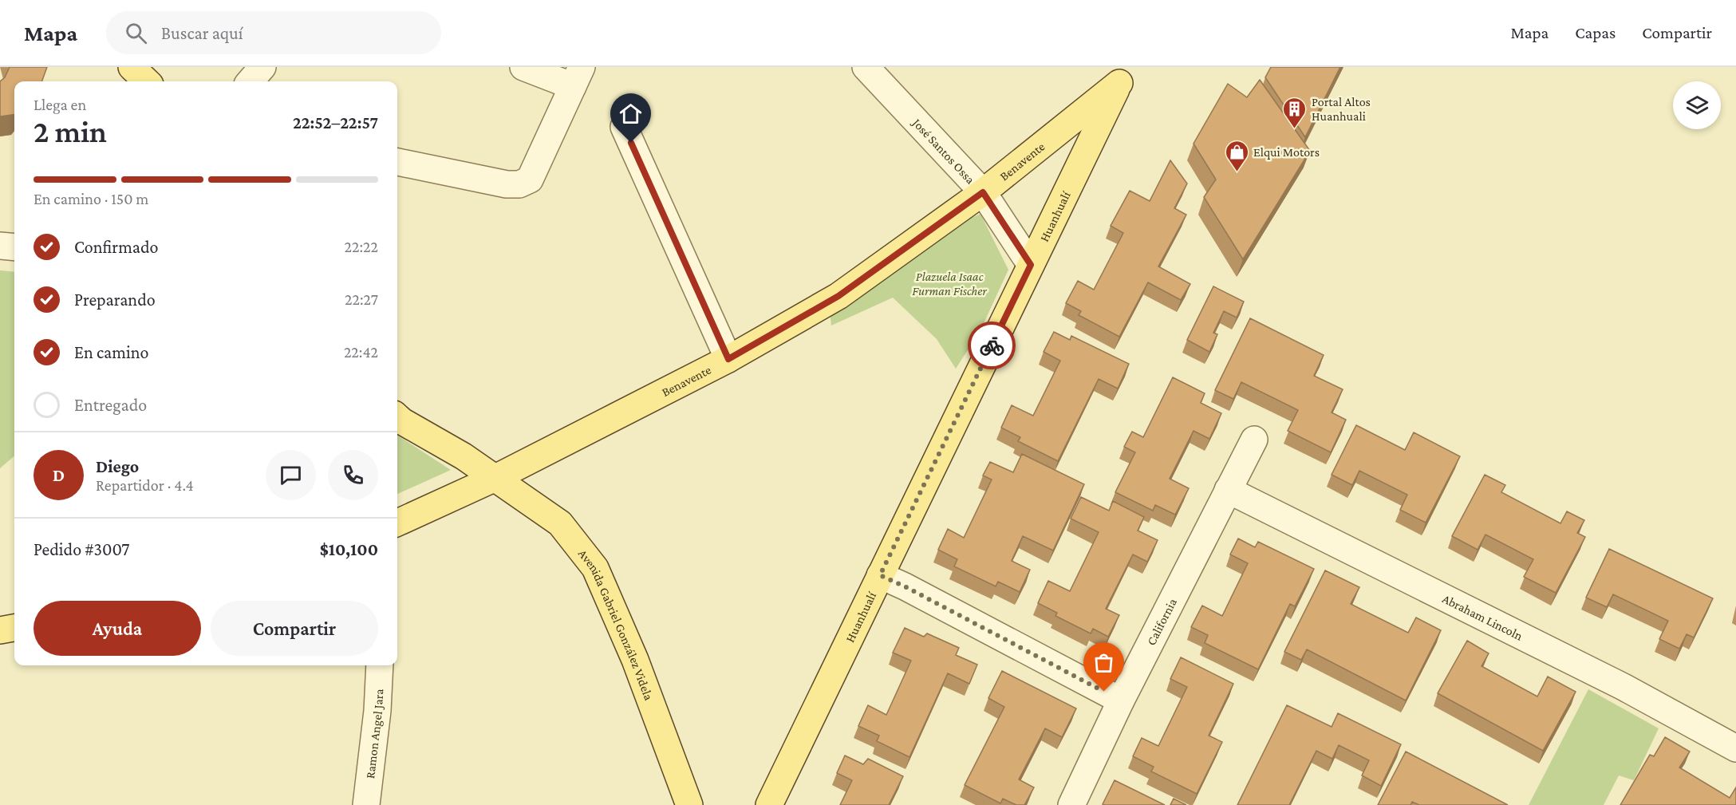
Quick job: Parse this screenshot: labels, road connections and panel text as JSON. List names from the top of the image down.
{
  "streets": {
    "main road": ["Benavente", "Huanhualí", "Avenida Gabriel González Videla"],
    "street": [
      "José Santos Ossa",
      "Abraham Lincoln",
      "California",
      "Ramon Angel Jara"
    ]
  },
  "crossings": [
    ["José Santos Ossa", "Benavente"],
    ["José Santos Ossa", "Huanhualí"],
    ["Benavente", "Huanhualí"],
    ["Benavente", "Avenida Gabriel González Videla"],
    ["Abraham Lincoln", "California"]
  ],
  "parks": ["Plazuela Isaac Furman Fischer"],
  "places": {
    "building": ["Portal Altos Huanhuali"],
    "shop": ["Elqui Motors"]
  },
  "page": {
    "header": "Mapa",
    "search": "Buscar aquí",
    "nav": ["Mapa", "Capas", "Compartir"],
    "heading": ["2 min", "Llega en", "22:52–22:57"],
    "panel": [
      "Diego",
      "Repartidor · 4.4",
      "Pedido #3007",
      "$10,100"
    ],
    "bar": "En camino · 150 m",
    "list": [
      ["Confirmado", "22:22"],
      ["Preparando", "22:27"],
      ["En camino", "22:42"],
      "Entregado"
    ],
    "round": "D",
    "buttons": ["Ayuda", "Compartir"]
  }
}
